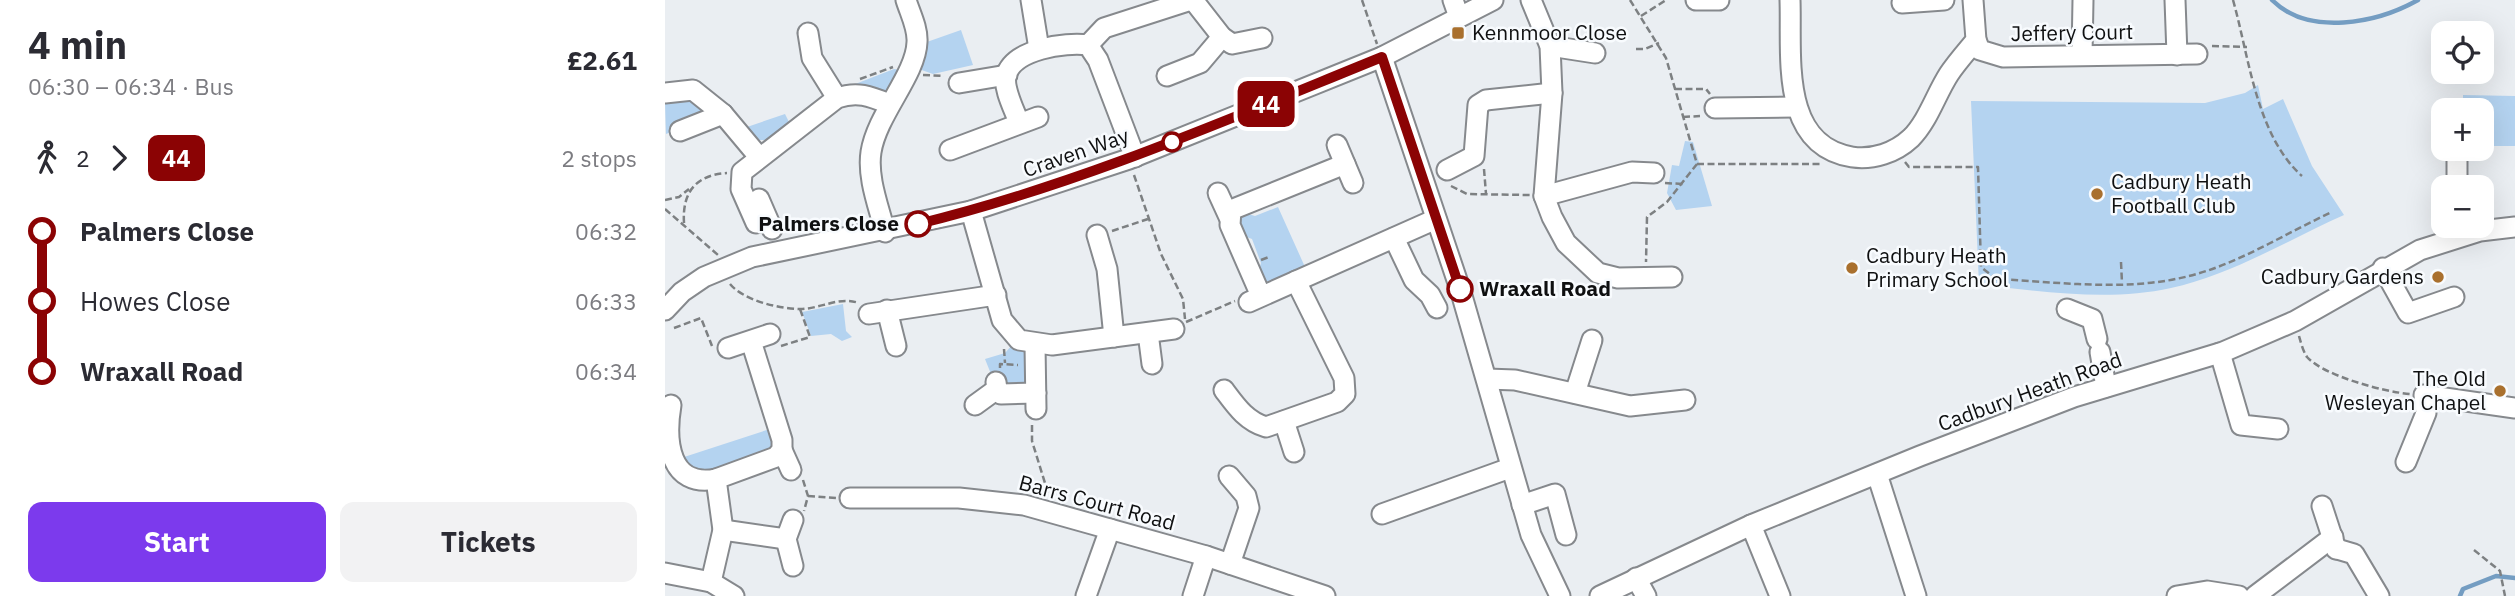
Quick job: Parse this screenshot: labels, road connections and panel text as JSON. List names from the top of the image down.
{
  "streets": {
    "street": [
      "Jeffery Court",
      "Craven Way",
      "Cadbury Heath Road",
      "Barrs Court Road"
    ]
  },
  "places": {
    "transit": ["Kennmoor Close"],
    "other": [
      "Cadbury Heath Football Club",
      "Palmers Close",
      "Cadbury Heath Primary School",
      "Cadbury Gardens",
      "Wraxall Road",
      "The Old Wesleyan Chapel"
    ]
  },
  "lines": ["bus line 44"],
  "page": {
    "heading": ["4 min", "06:30 – 06:34 · Bus", "£2.61"],
    "on_map": "44",
    "map_buttons": ["+", "−"],
    "legs": ["2", "44", "2 stops"],
    "list": [
      {
        "name": "Palmers Close",
        "value": "06:32"
      },
      {
        "name": "Howes Close",
        "value": "06:33"
      },
      {
        "name": "Wraxall Road",
        "value": "06:34"
      }
    ],
    "buttons": ["Start", "Tickets"]
  }
}
